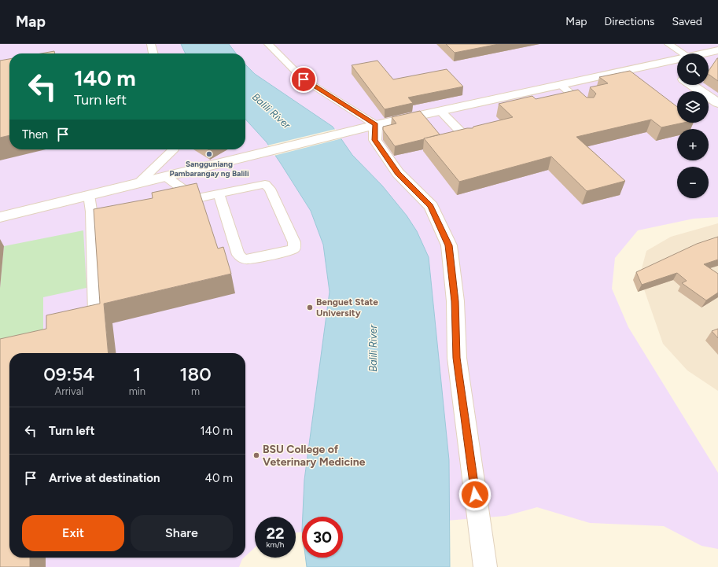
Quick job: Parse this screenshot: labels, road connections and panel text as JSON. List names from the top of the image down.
{
  "water": ["Balili River"],
  "places": ["Sangguniang Pambarangay ng Balili", "Benguet State University", "BSU College of Veterinary Medicine"],
  "page": {
    "header": "Map",
    "nav": ["Map", "Directions", "Saved"],
    "map_buttons": ["+", "−"],
    "turn": ["140 m", "Turn left"],
    "then": "Then",
    "eta": [
      "09:54",
      "Arrival",
      "1",
      "min",
      "180",
      "m"
    ],
    "list": [
      {
        "name": "Turn left",
        "value": "140 m"
      },
      {
        "name": "Arrive at destination",
        "value": "40 m"
      }
    ],
    "buttons": ["Exit", "Share"],
    "speed": "22 km/h",
    "limit": "30"
  }
}
